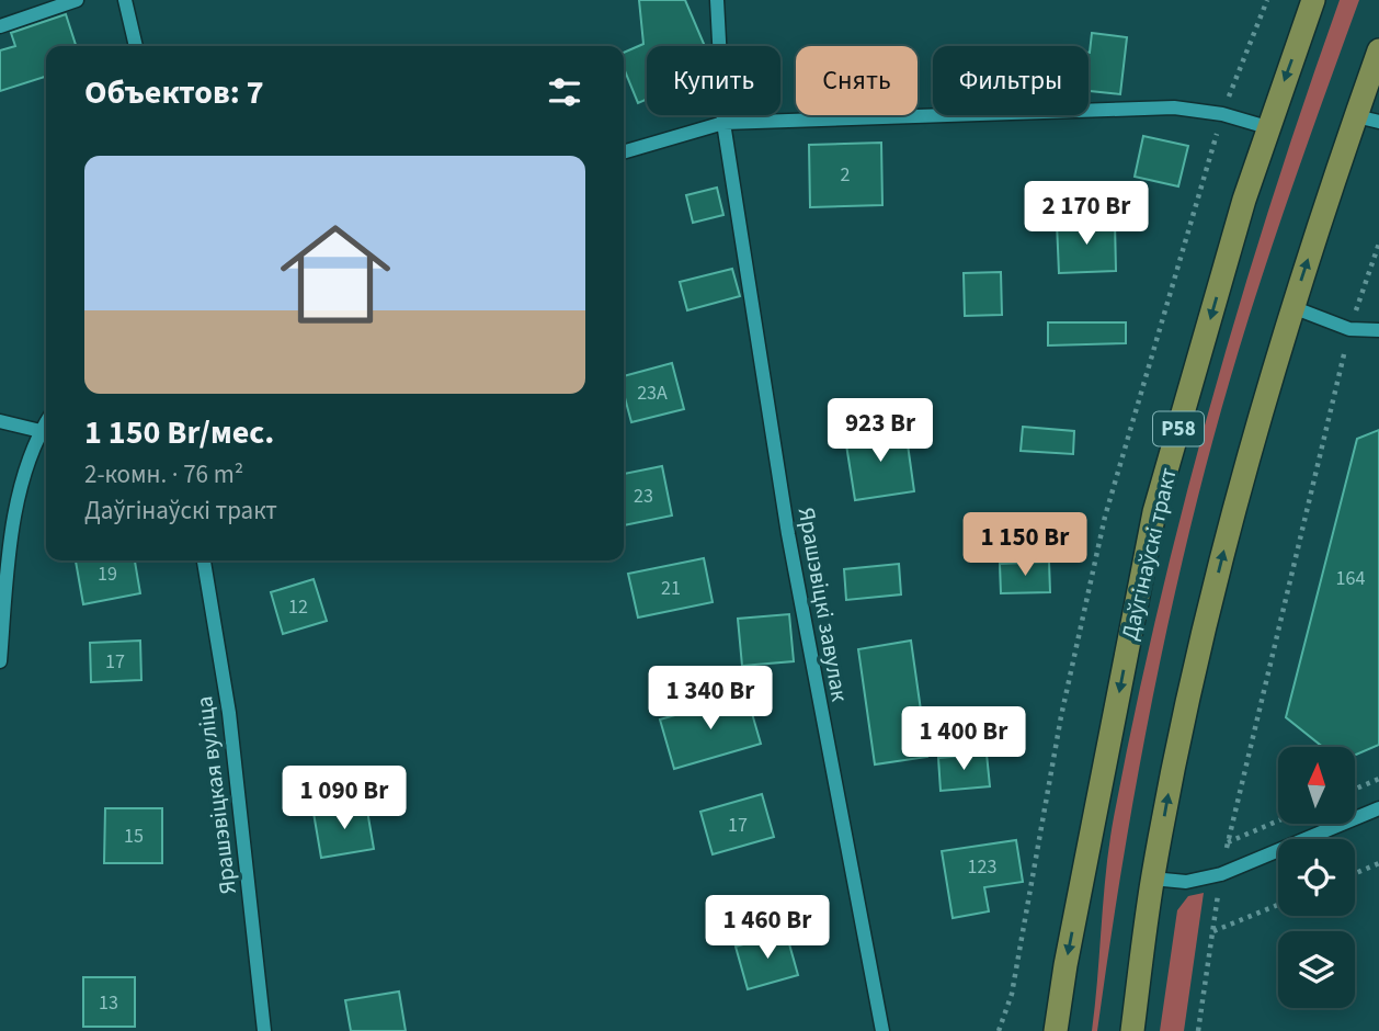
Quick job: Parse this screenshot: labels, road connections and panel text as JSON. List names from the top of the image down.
{
  "streets": {
    "main road": ["Р58", "Даўгінаўскі тракт"],
    "street": ["Ярашэвіцкі завулак", "Ярашэвіцкая вуліца"]
  },
  "house_numbers": [
    "2",
    "23А",
    "23",
    "19",
    "164",
    "21",
    "12",
    "17",
    "17",
    "15",
    "123",
    "13"
  ],
  "north": "top",
  "page": {
    "chip": ["Купить", "Снять", "Фильтры"],
    "heading": "Объектов: 7",
    "list": [
      {
        "name": "1 150 Br/мес.",
        "note": "2-комн. · 76 m² · Даўгінаўскі тракт"
      }
    ],
    "price": [
      "2 170 Br",
      "923 Br",
      "1 150 Br",
      "1 340 Br",
      "1 400 Br",
      "1 090 Br",
      "1 460 Br"
    ]
  }
}
